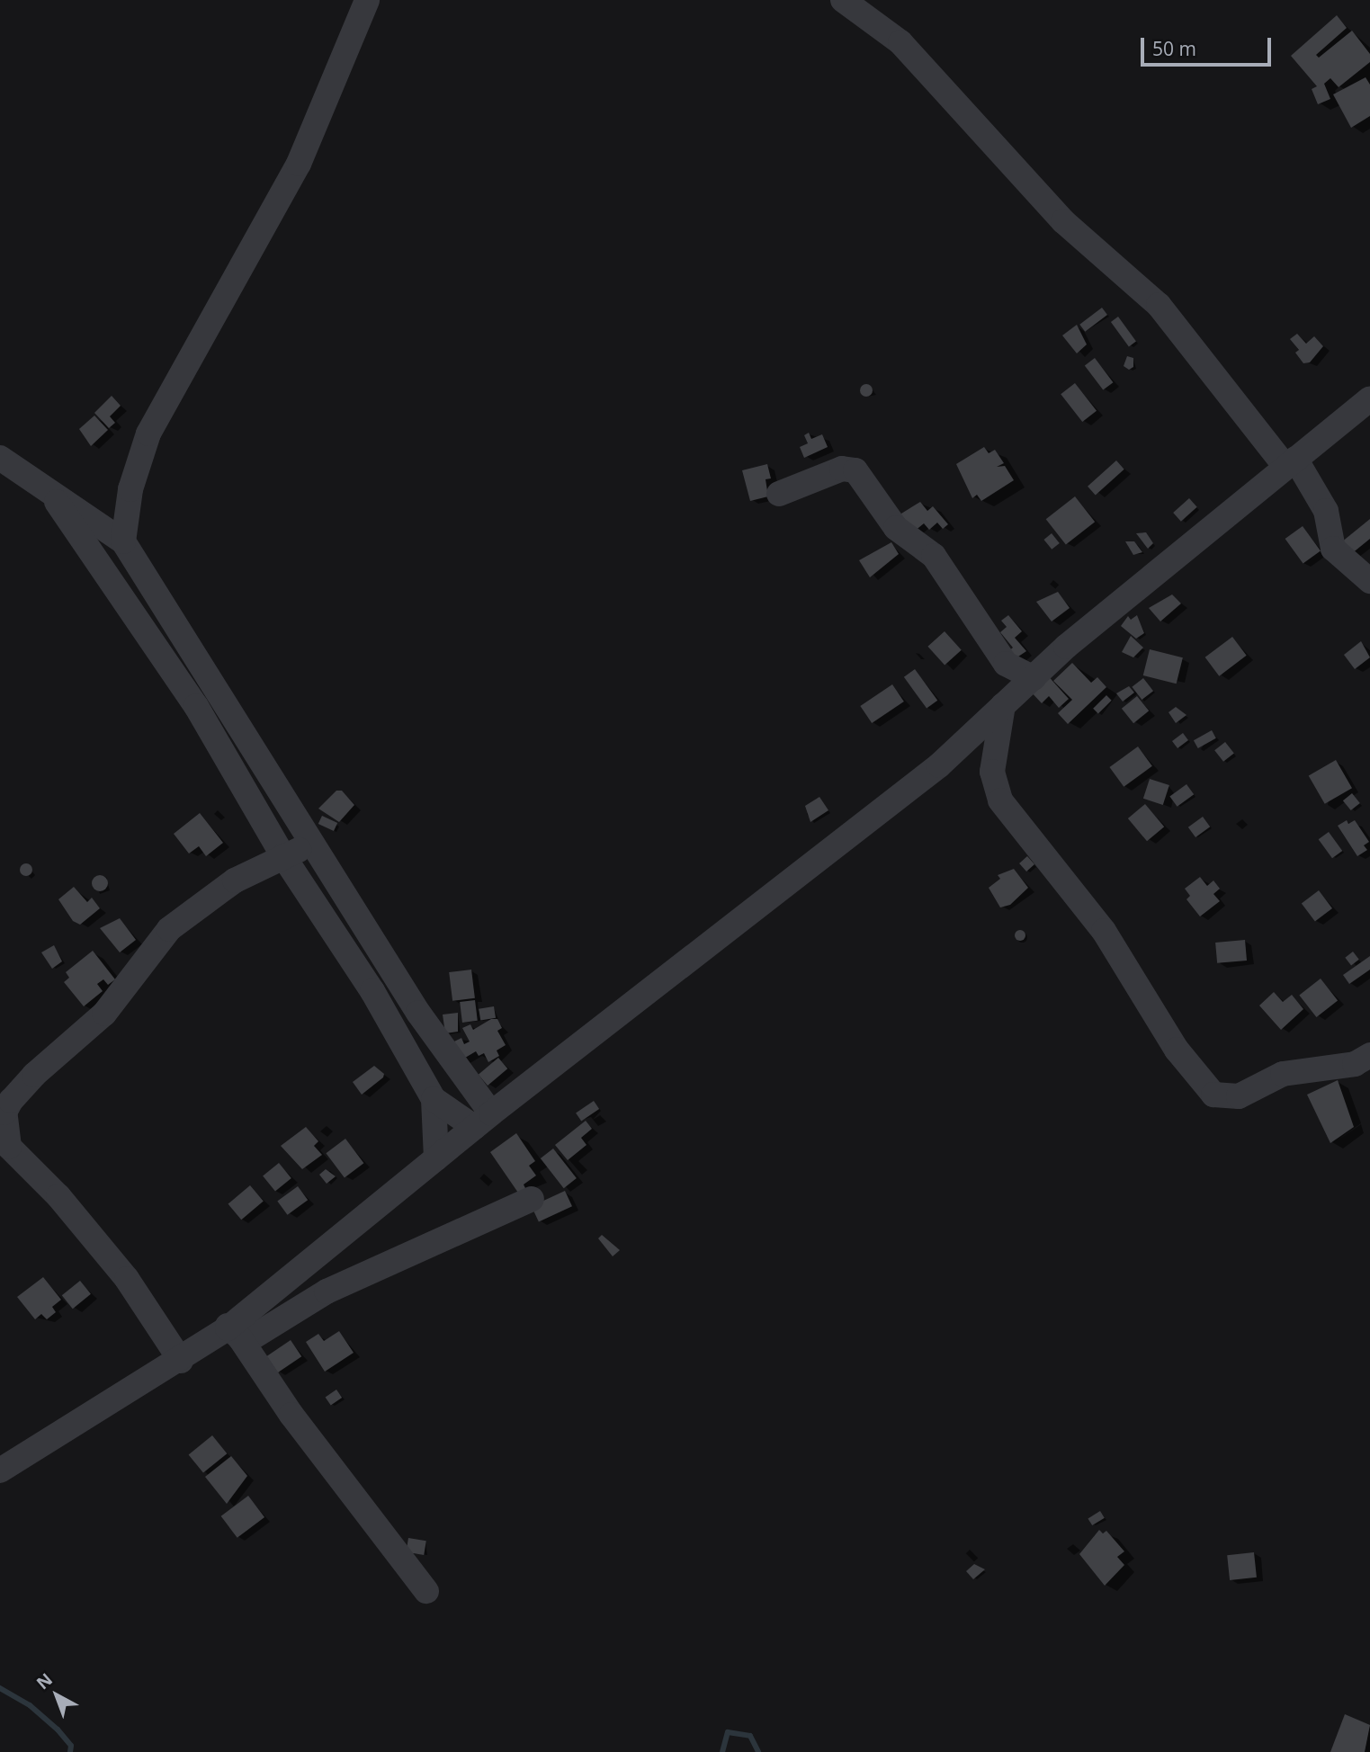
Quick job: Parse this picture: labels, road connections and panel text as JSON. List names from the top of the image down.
{
  "scale_bar": "50 m",
  "north": "top left"
}
